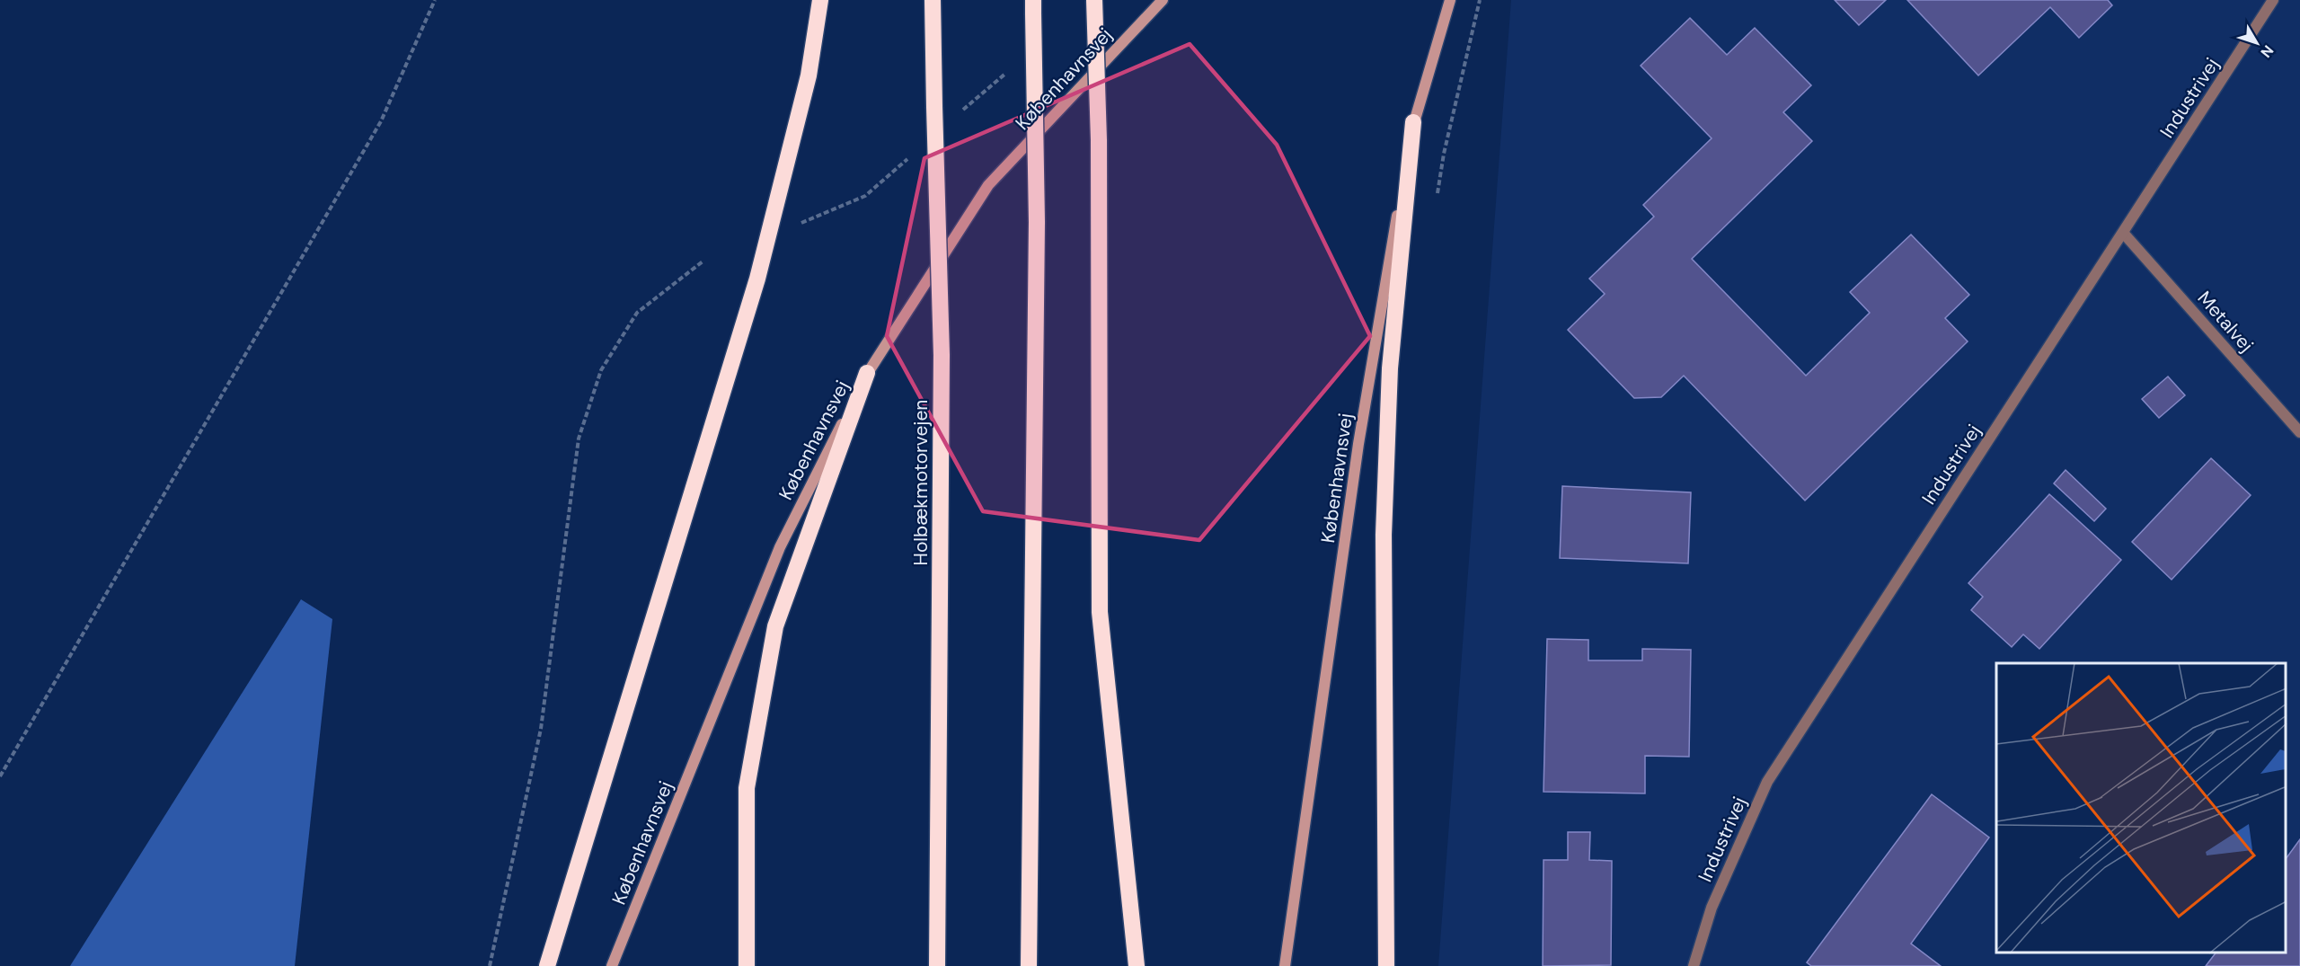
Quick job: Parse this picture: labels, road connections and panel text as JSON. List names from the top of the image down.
{
  "streets": {
    "highway": ["Holbækmotorvejen"],
    "main road": ["Københavnsvej"],
    "street": ["Industrivej", "Metalvej"]
  },
  "crossings": [
    ["Industrivej", "Metalvej"]
  ],
  "north": "bottom right"
}
